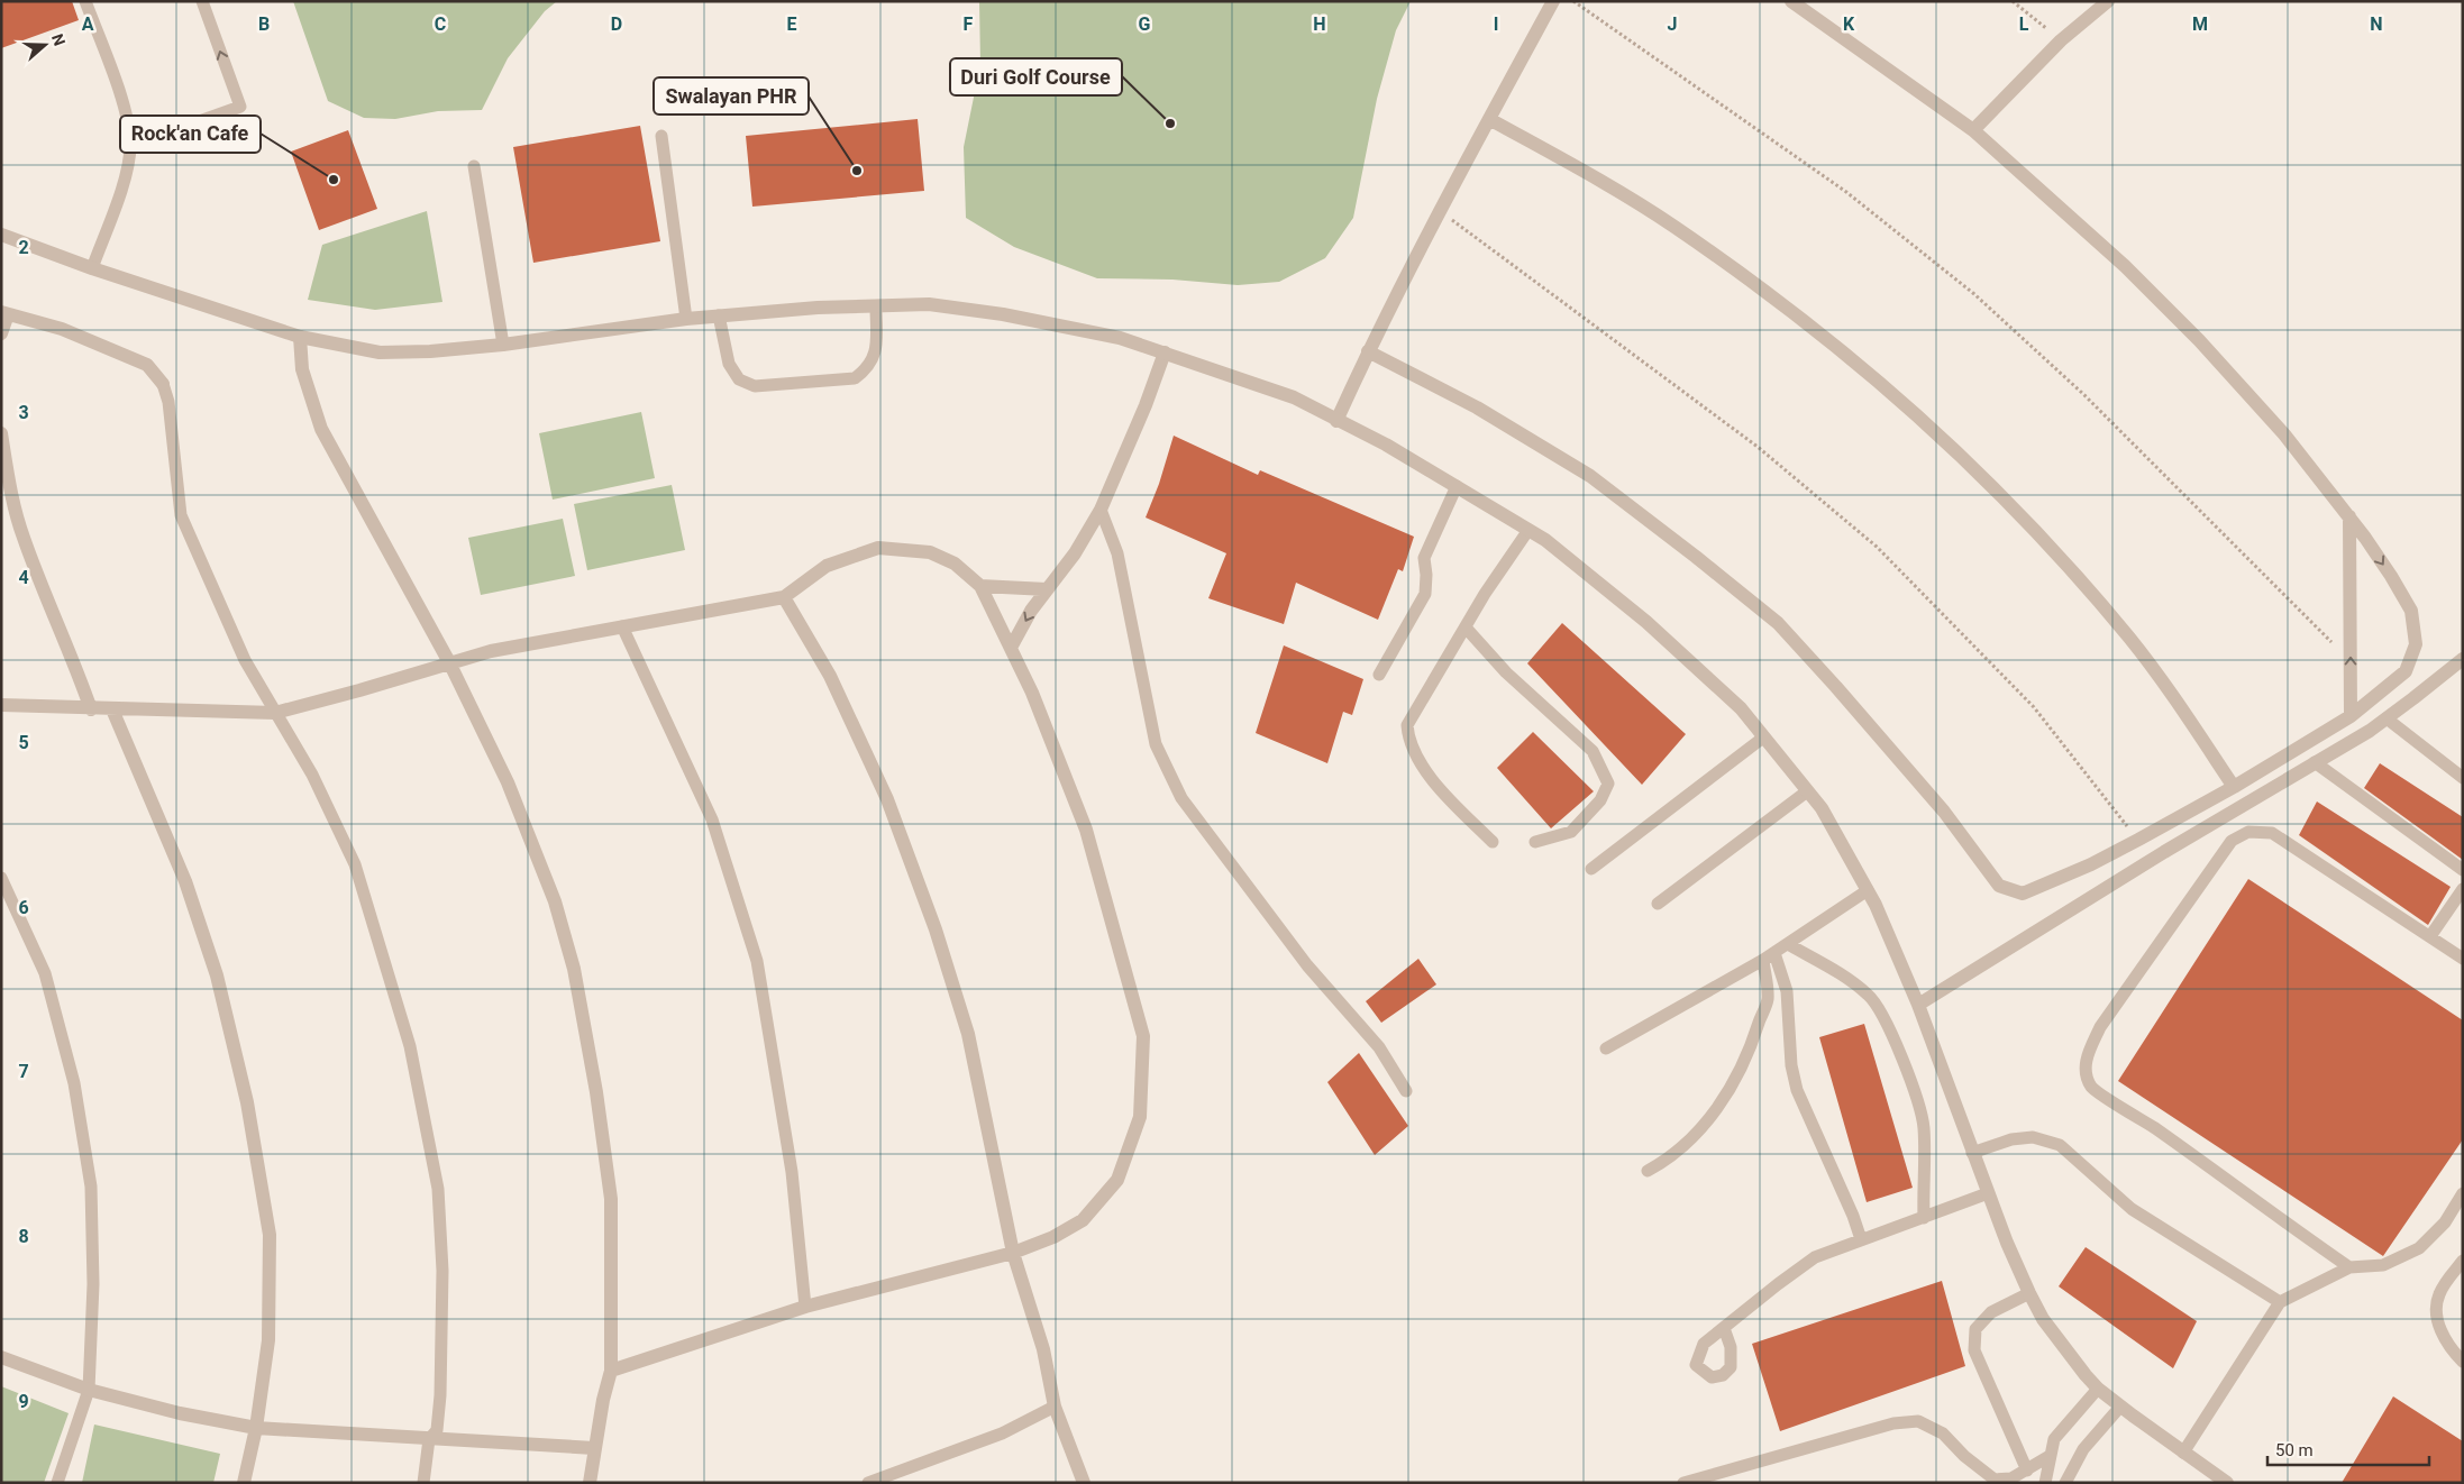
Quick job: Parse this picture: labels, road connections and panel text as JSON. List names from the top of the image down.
{
  "places": ["Duri Golf Course", "Swalayan PHR", "Rock'an Cafe"],
  "scale_bar": "50 m",
  "north": "right",
  "grid": {
    "columns": [
      "A",
      "B",
      "C",
      "D",
      "E",
      "F",
      "G",
      "H",
      "I",
      "J",
      "K",
      "L",
      "M",
      "N"
    ],
    "rows": [
      "2",
      "3",
      "4",
      "5",
      "6",
      "7",
      "8",
      "9"
    ]
  }
}
